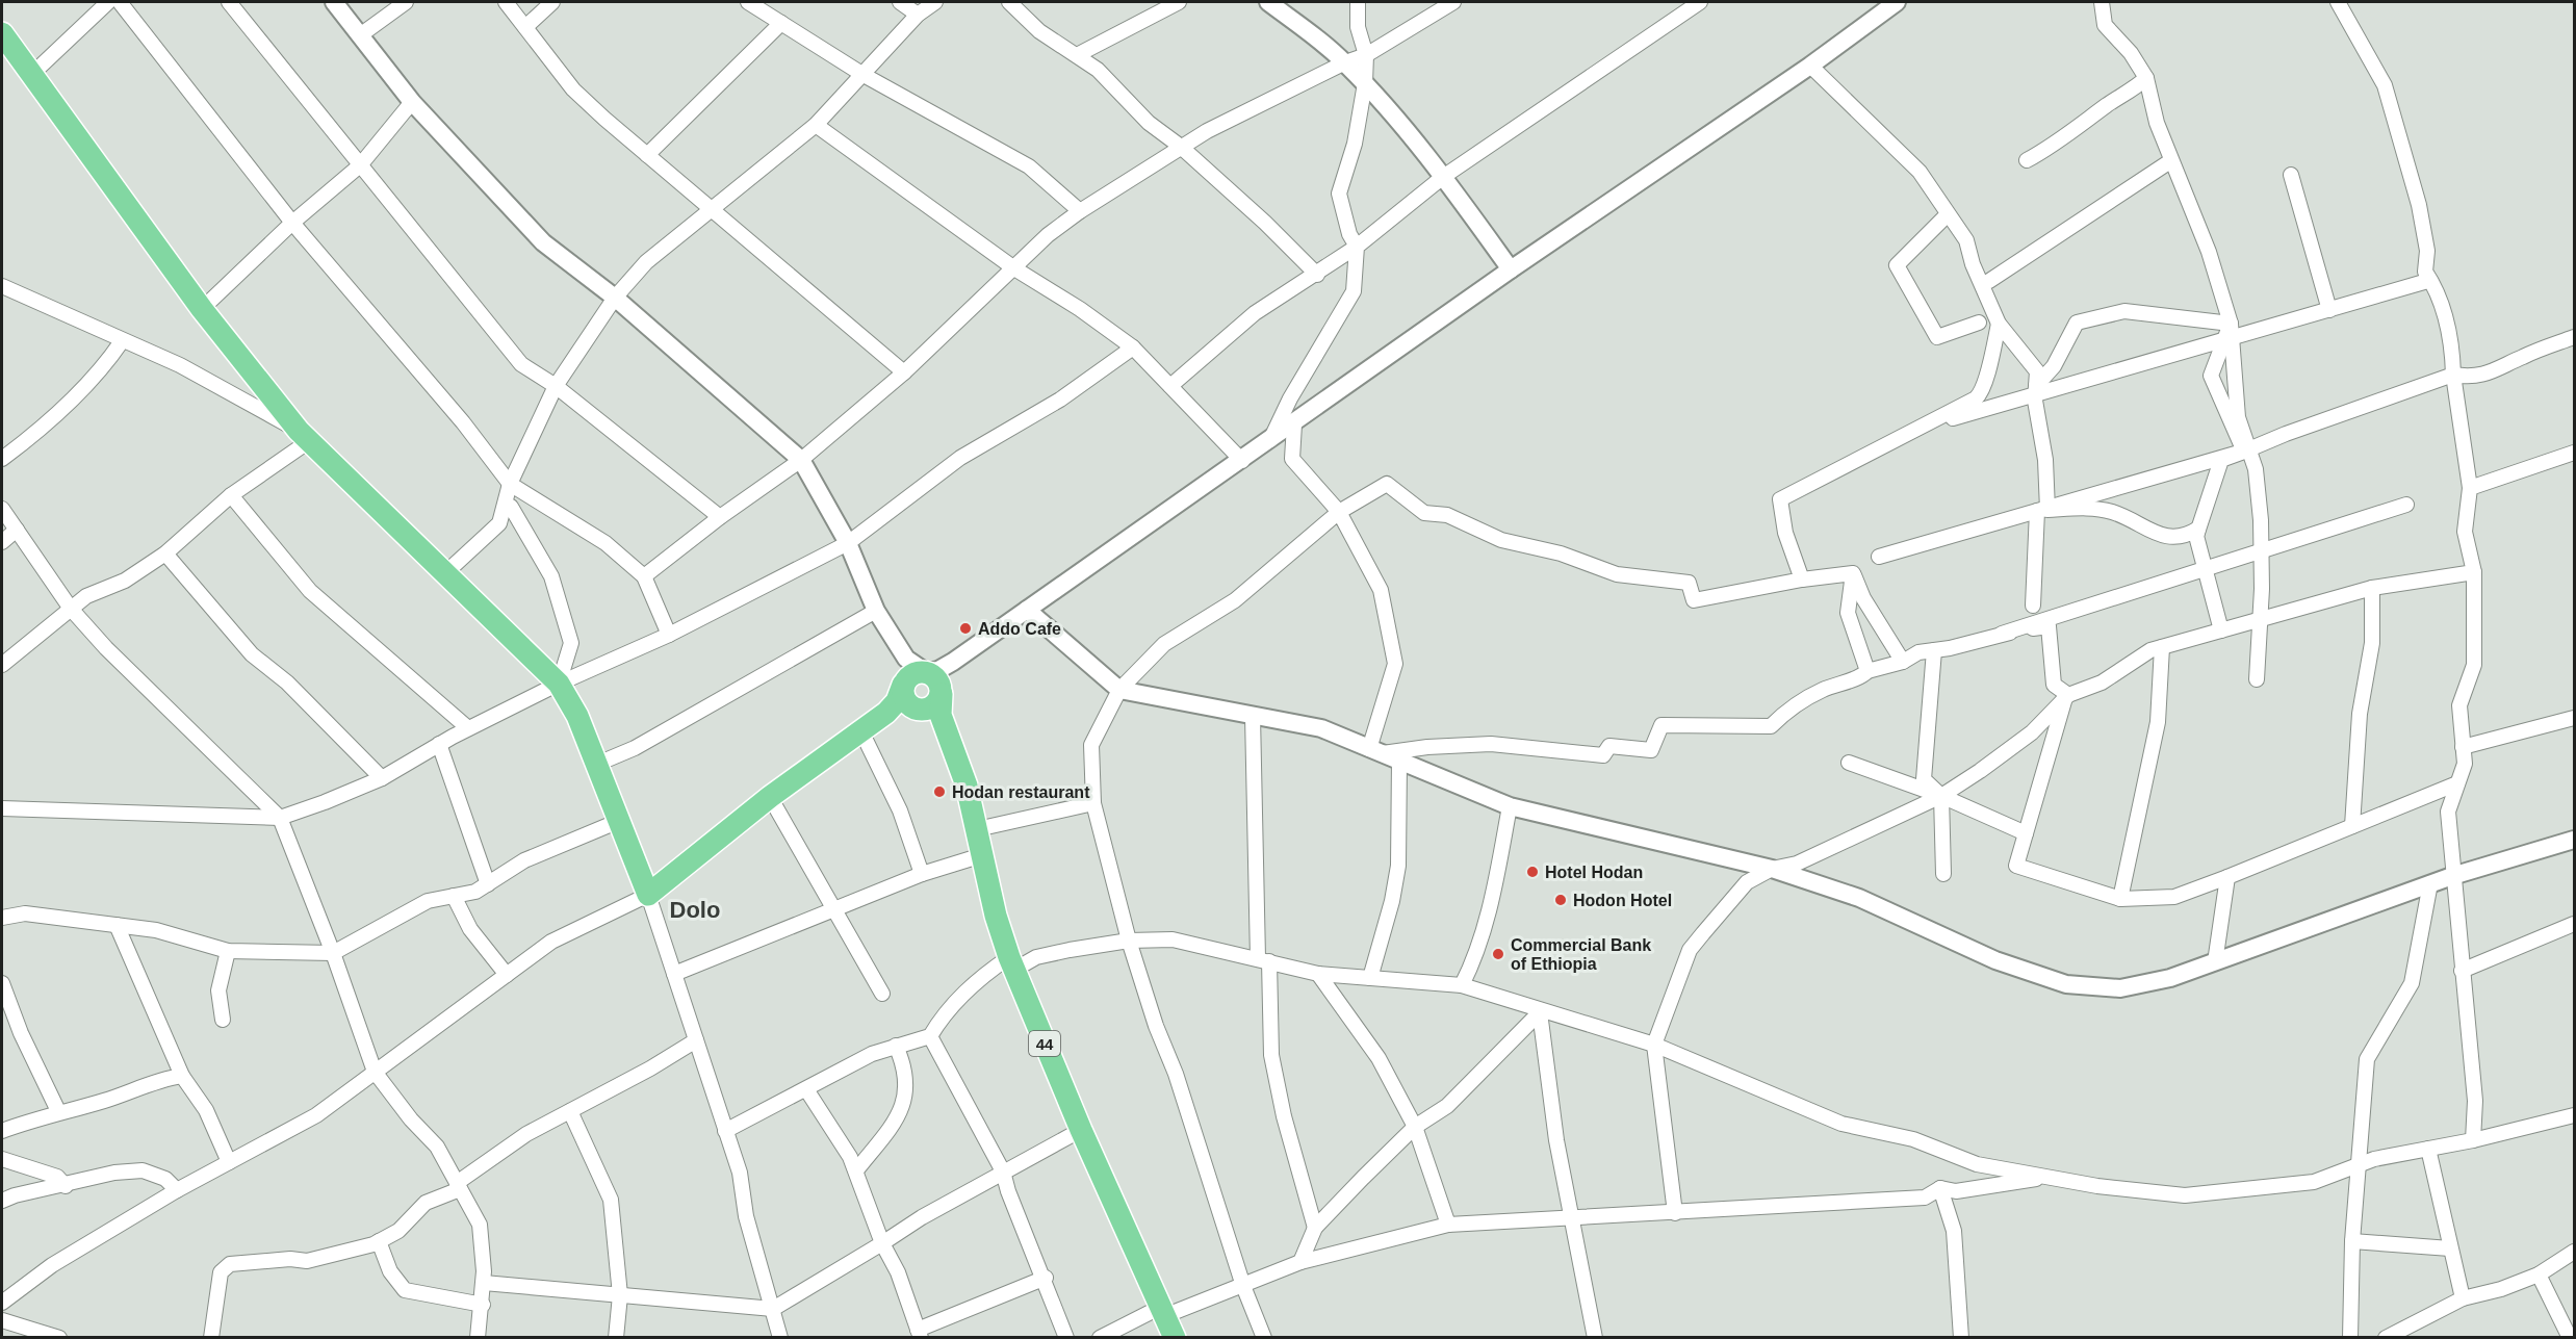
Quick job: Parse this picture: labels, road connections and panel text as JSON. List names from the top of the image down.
{
  "streets": {
    "main road": ["44"]
  },
  "districts": ["Dolo"],
  "places": [
    "Addo Cafe",
    "Hodan restaurant",
    "Hotel Hodan",
    "Hodon Hotel",
    "Commercial Bank of Ethiopia"
  ]
}
